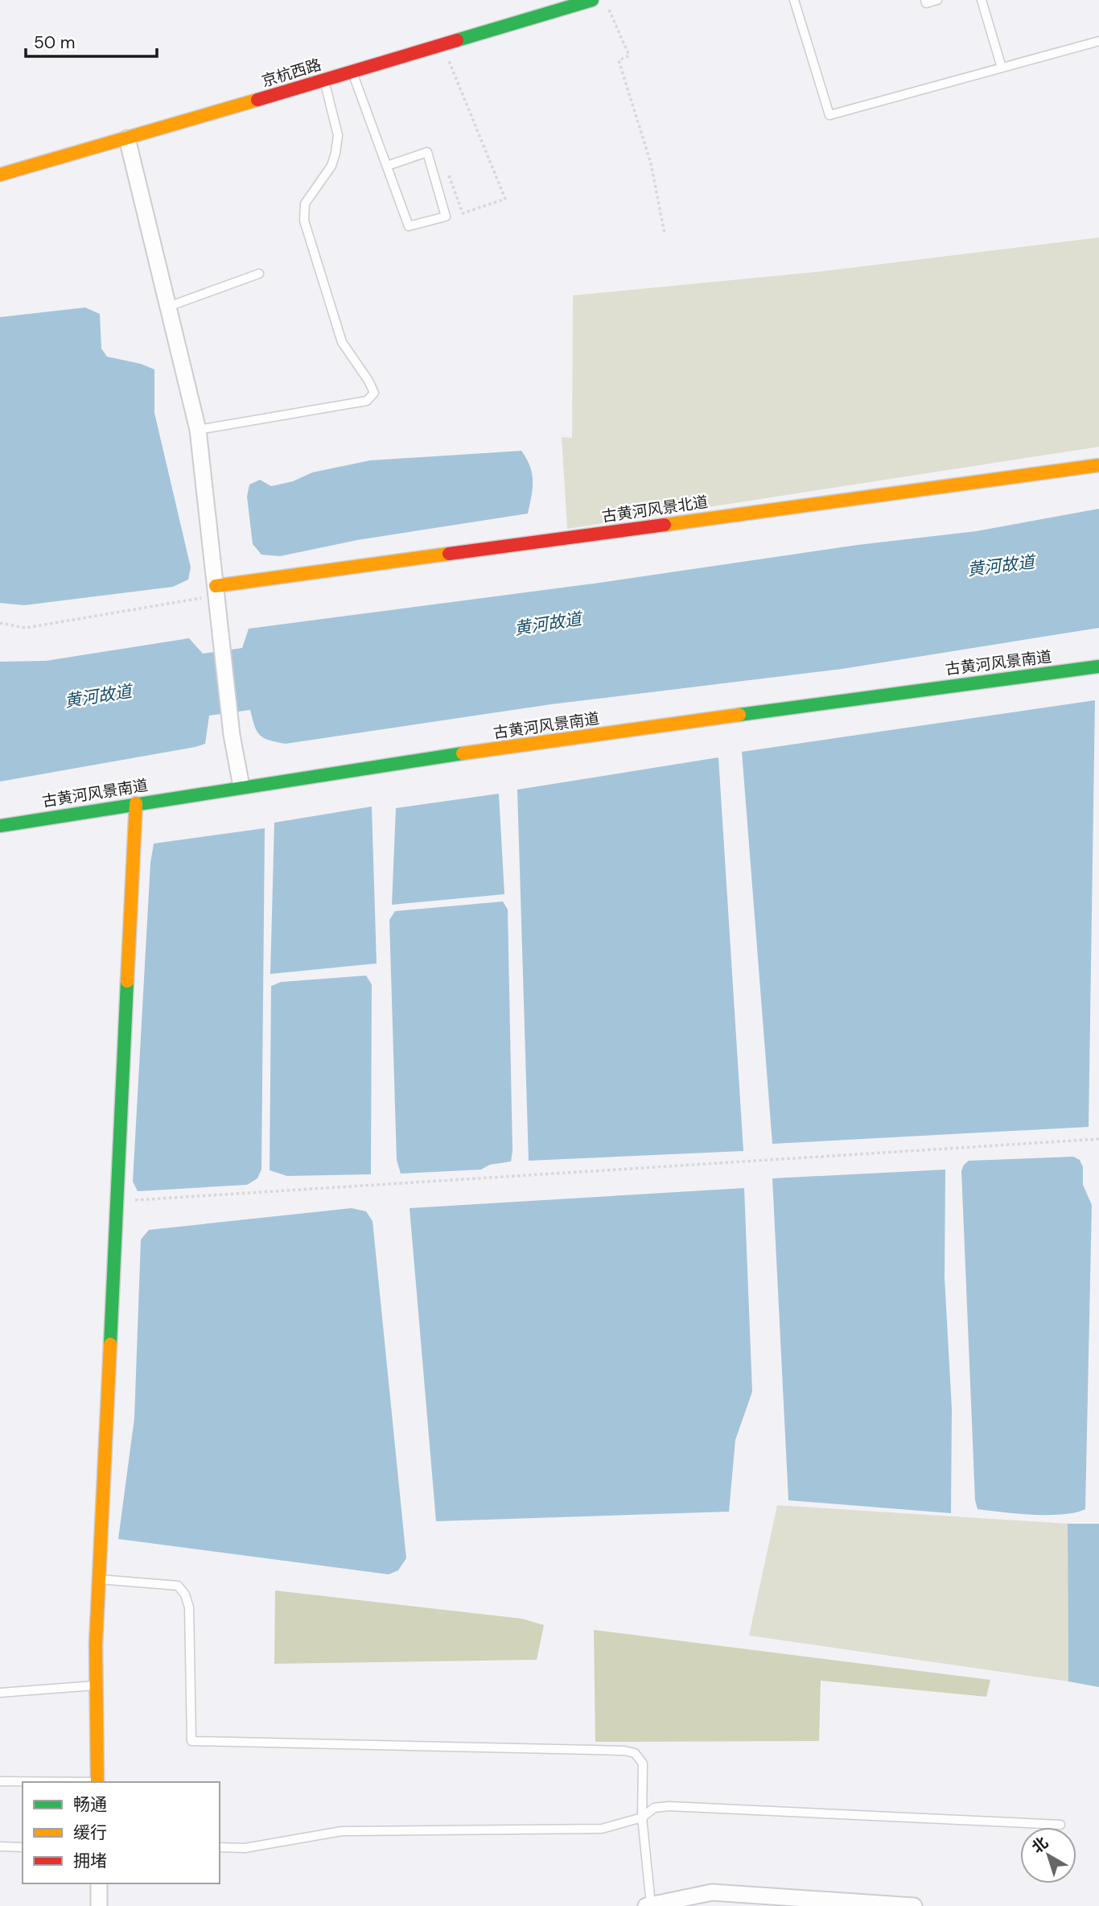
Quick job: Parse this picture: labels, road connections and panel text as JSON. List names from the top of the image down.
{
  "streets": {
    "street": ["京杭西路", "古黄河风景北道", "古黄河风景南道"]
  },
  "water": ["黄河故道"],
  "legend": ["畅通", "缓行", "拥堵"],
  "scale_bar": "50 m",
  "north": "top left"
}
